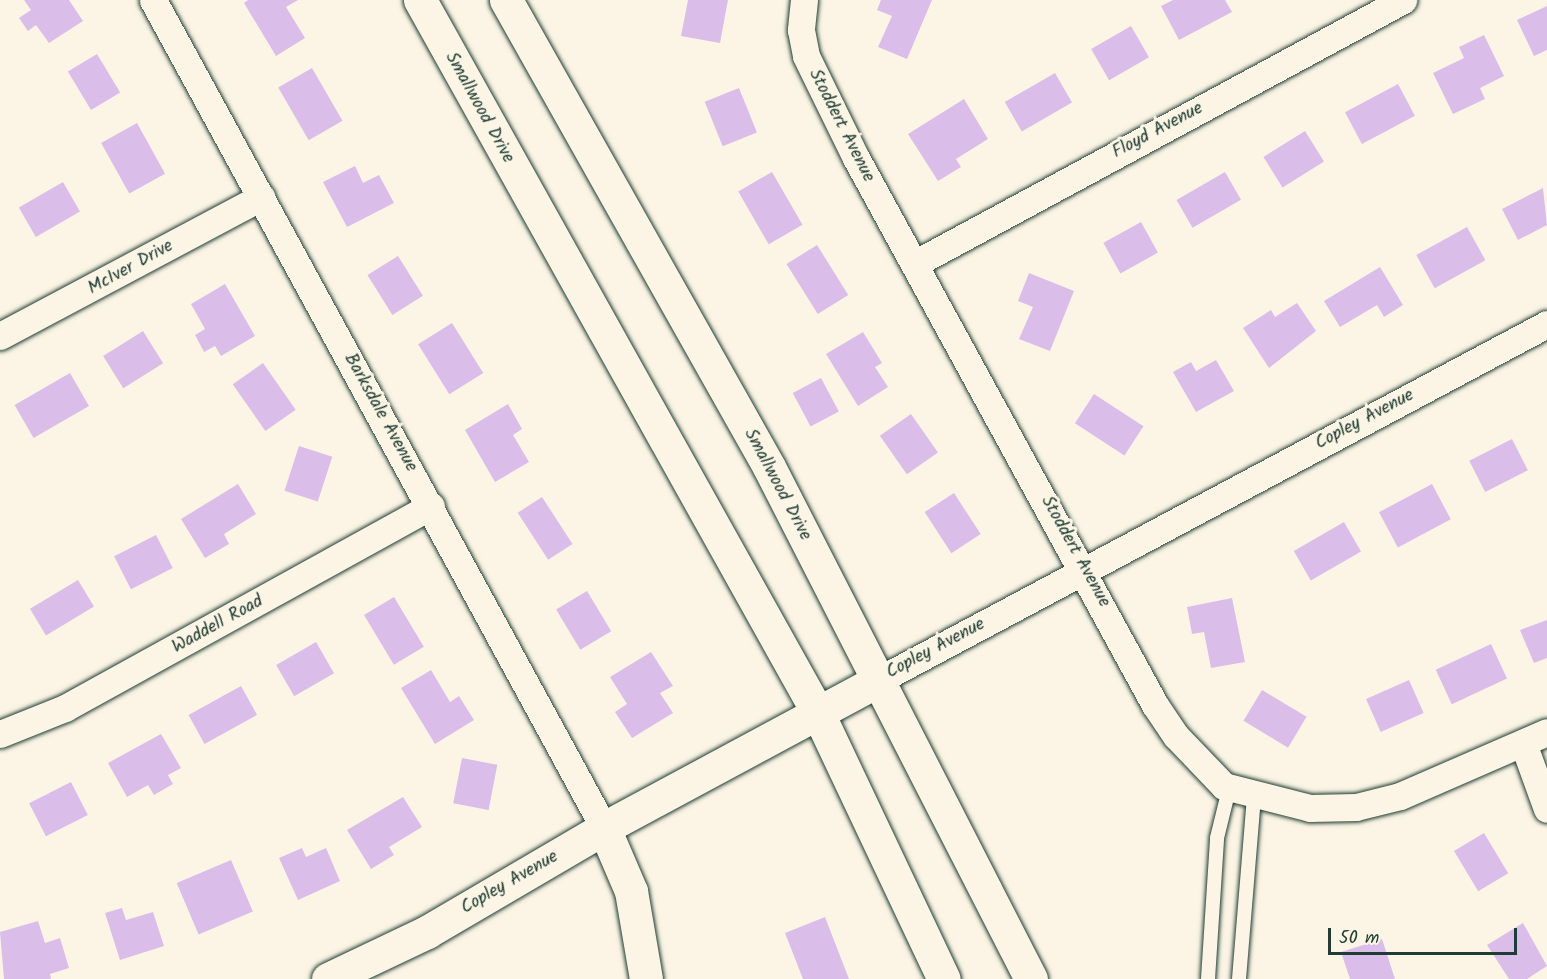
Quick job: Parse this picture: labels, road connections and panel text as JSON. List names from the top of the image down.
{
  "streets": {
    "main road": ["Smallwood Drive", "Copley Avenue"],
    "street": [
      "Stoddert Avenue",
      "Floyd Avenue",
      "McIver Drive",
      "Barksdale Avenue",
      "Waddell Road"
    ]
  },
  "crossings": [
    ["Smallwood Drive", "Copley Avenue"],
    ["Stoddert Avenue", "Floyd Avenue"],
    ["Stoddert Avenue", "Copley Avenue"],
    ["McIver Drive", "Barksdale Avenue"],
    ["Barksdale Avenue", "Copley Avenue"],
    ["Barksdale Avenue", "Waddell Road"]
  ],
  "scale_bar": "50 m"
}
